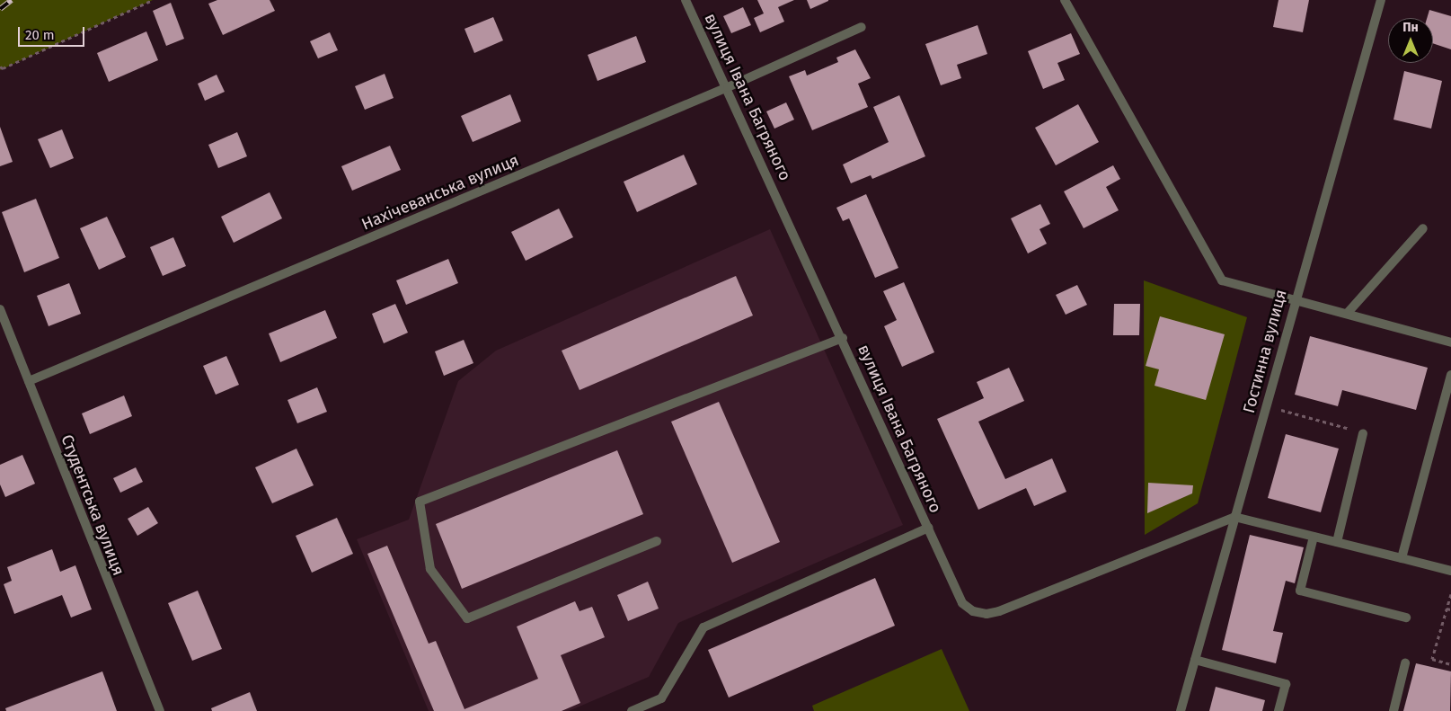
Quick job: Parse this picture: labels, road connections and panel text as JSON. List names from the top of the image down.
{
  "streets": {
    "street": [
      "вулиця Івана Багряного",
      "Нахічеванська вулиця",
      "Гостинна вулиця",
      "Студентська вулиця"
    ]
  },
  "crossings": [
    ["вулиця Івана Багряного", "Нахічеванська вулиця"],
    ["вулиця Івана Багряного", "Гостинна вулиця"],
    ["Нахічеванська вулиця", "Студентська вулиця"]
  ],
  "scale_bar": "20 m",
  "north": "top"
}
